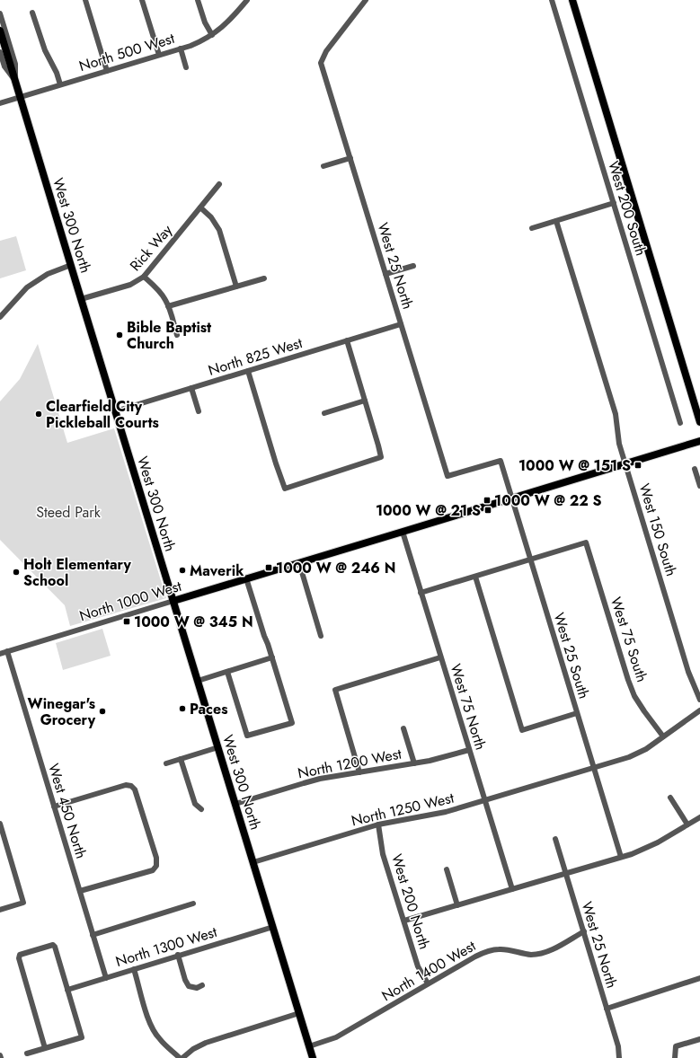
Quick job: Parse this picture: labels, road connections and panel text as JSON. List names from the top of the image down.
{
  "streets": {
    "main road": ["West 300 North", "North 1000 West"],
    "street": [
      "North 500 West",
      "West 200 South",
      "Rick Way",
      "West 25 North",
      "North 825 West",
      "West 150 South",
      "West 75 South",
      "West 25 South",
      "West 75 North",
      "North 1200 West",
      "North 1250 West",
      "West 450 North",
      "West 200 North",
      "North 1300 West",
      "North 1400 West"
    ]
  },
  "crossings": [
    ["North 500 West", "West 300 North"],
    ["West 300 North", "Rick Way"],
    ["West 300 North", "North 825 West"],
    ["West 300 North", "North 1000 West"],
    ["West 300 North", "North 1200 West"],
    ["West 300 North", "North 1250 West"],
    ["West 300 North", "North 1300 West"],
    ["West 300 North", "North 1400 West"],
    ["West 25 North", "North 825 West"],
    ["West 25 North", "West 25 South"],
    ["West 25 North", "North 1400 West"],
    ["West 150 South", "North 1000 West"],
    ["North 1000 West", "West 25 South"],
    ["North 1000 West", "West 75 North"],
    ["North 1000 West", "West 450 North"],
    ["West 75 South", "West 25 South"],
    ["West 75 South", "North 1250 West"],
    ["West 25 South", "North 1250 West"],
    ["West 75 North", "North 1200 West"],
    ["West 75 North", "North 1250 West"],
    ["North 1250 West", "West 200 North"],
    ["West 450 North", "North 1300 West"],
    ["West 200 North", "North 1400 West"]
  ],
  "parks": ["Steed Park"],
  "places": {
    "other": [
      "Bible Baptist Church",
      "Clearfield City Pickleball Courts",
      "Maverik",
      "Holt Elementary School",
      "Paces",
      "Winegar's Grocery"
    ],
    "transit": [
      "1000 W @ 151 S",
      "1000 W @ 22 S",
      "1000 W @ 21 S",
      "1000 W @ 246 N",
      "1000 W @ 345 N"
    ]
  }
}
